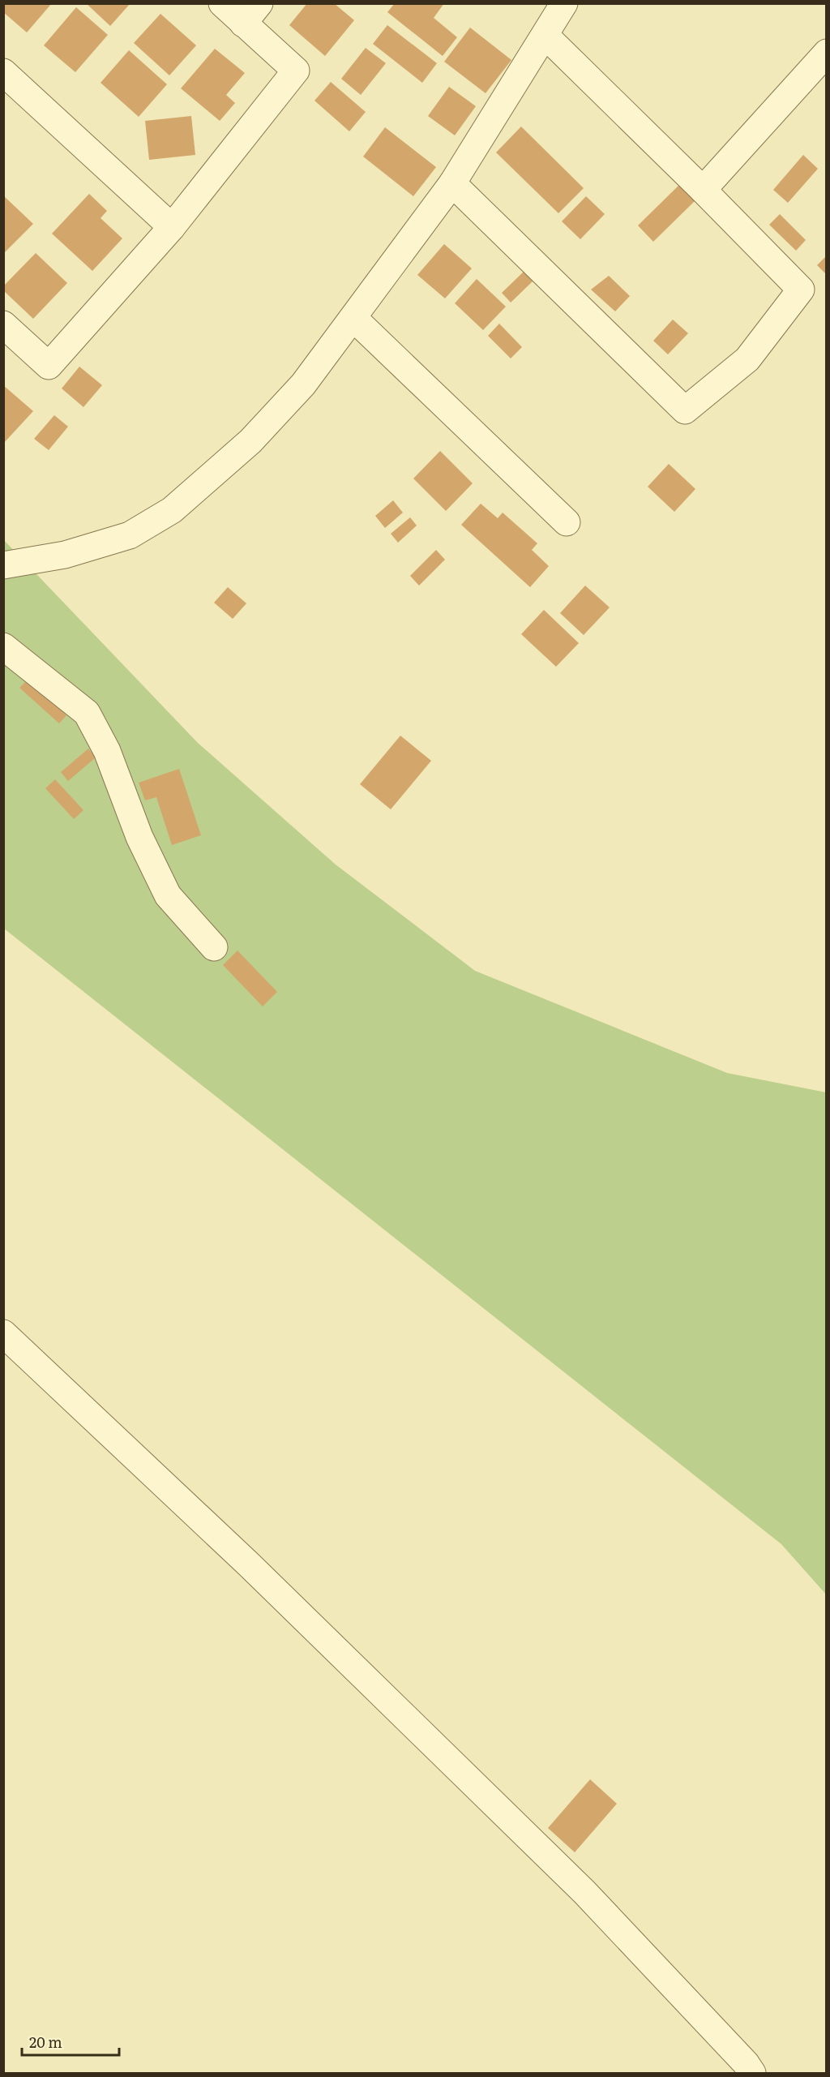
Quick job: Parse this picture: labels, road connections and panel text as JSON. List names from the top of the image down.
{
  "scale_bar": "20 m"
}
